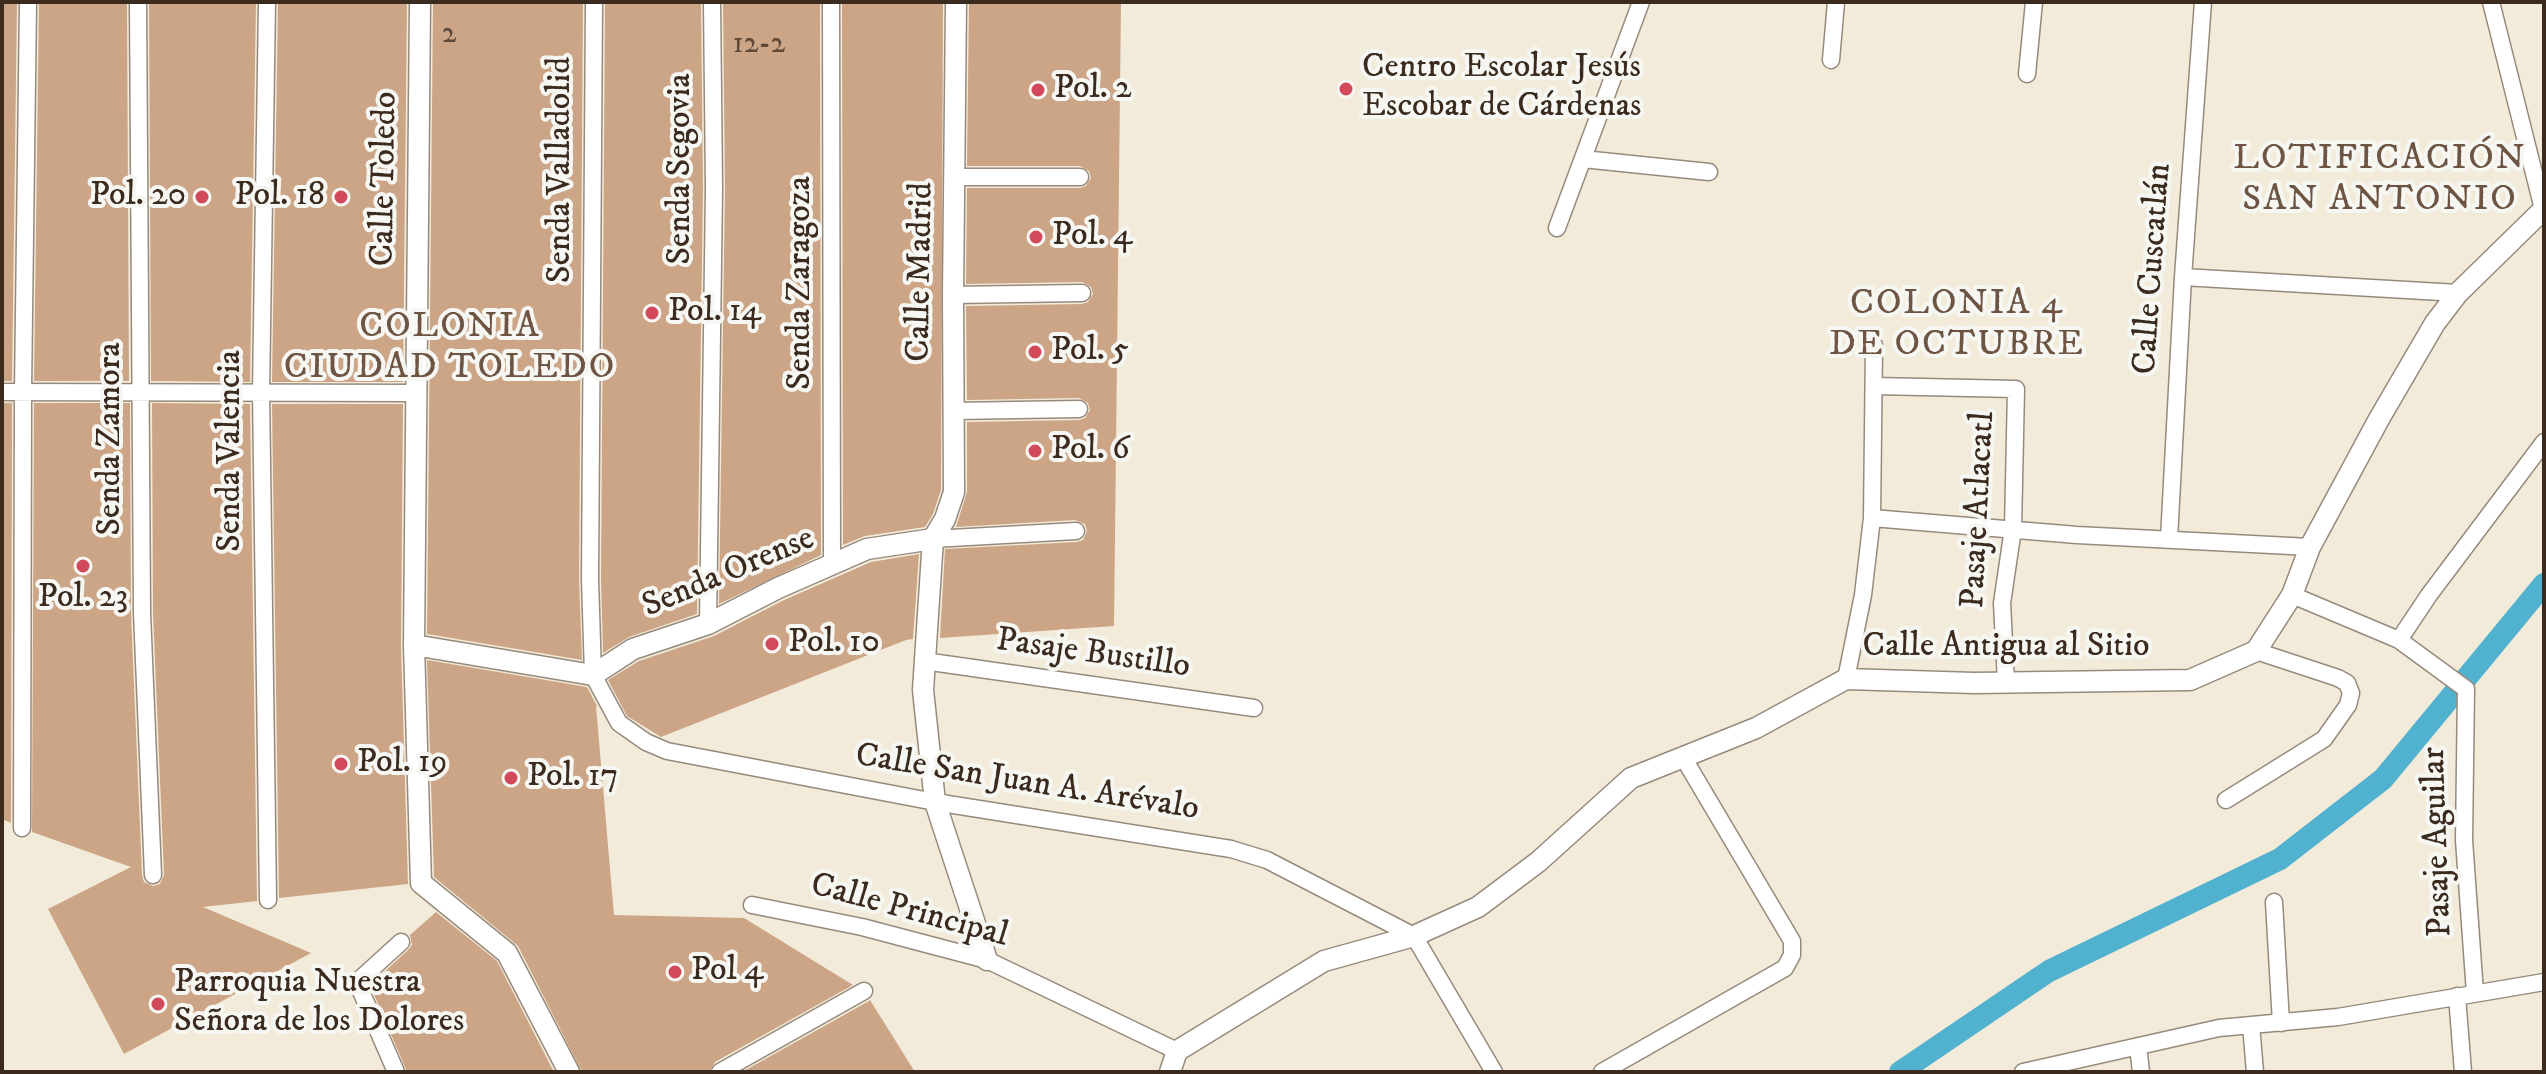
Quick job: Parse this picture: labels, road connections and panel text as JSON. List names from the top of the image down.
{
  "streets": {
    "street": [
      "Senda Segovia",
      "Senda Valladolid",
      "Calle Toledo",
      "Calle Cuscatlán",
      "Calle Madrid",
      "Senda Zaragoza",
      "Senda Zamora",
      "Senda Valencia",
      "Pasaje Atlacatl",
      "Senda Orense",
      "Calle Antigua al Sitio",
      "Pasaje Bustillo",
      "Calle San Juan A. Arévalo",
      "Pasaje Aguilar",
      "Calle Principal"
    ]
  },
  "crossings": [
    ["Senda Segovia", "Senda Orense"],
    ["Senda Valladolid", "Senda Orense"],
    ["Senda Valladolid", "Calle San Juan A. Arévalo"],
    ["Calle Madrid", "Senda Orense"],
    ["Senda Zaragoza", "Senda Orense"],
    ["Pasaje Atlacatl", "Calle Antigua al Sitio"],
    ["Senda Orense", "Calle San Juan A. Arévalo"],
    ["Calle Antigua al Sitio", "Calle San Juan A. Arévalo"],
    ["Calle Antigua al Sitio", "Calle Principal"]
  ],
  "districts": ["LOTIFICACIÓN SAN ANTONIO", "COLONIA 4 DE OCTUBRE", "COLONIA CIUDAD TOLEDO"],
  "places": [
    "Centro Escolar Jesús Escobar de Cárdenas",
    "Pol. 2",
    "Pol. 20",
    "Pol. 18",
    "Pol. 4",
    "Pol. 14",
    "Pol. 5",
    "Pol. 6",
    "Pol. 23",
    "Pol. 10",
    "Pol. 19",
    "Pol. 17",
    "Pol 4",
    "Parroquia Nuestra Señora de los Dolores"
  ],
  "house_numbers": ["2", "12-2"]
}
